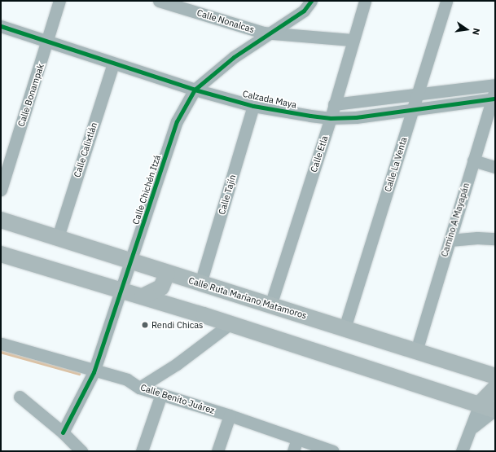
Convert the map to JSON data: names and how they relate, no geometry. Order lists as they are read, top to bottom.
{
  "streets": {
    "main road": ["Calle Ruta Mariano Matamoros"],
    "street": [
      "Calle Nonalcas",
      "Calle Bonampak",
      "Calzada Maya",
      "Calle Calixtlán",
      "Calle Etla",
      "Calle La Venta",
      "Calle Chichén Itzá",
      "Calle Tajín",
      "Camino A Mayapán",
      "Calle Benito Juárez"
    ]
  },
  "crossings": [
    ["Calle Nonalcas", "Calle Etla"],
    ["Calle Nonalcas", "Calle Chichén Itzá"],
    ["Calle Bonampak", "Calzada Maya"],
    ["Calzada Maya", "Calle Calixtlán"],
    ["Calzada Maya", "Calle Etla"],
    ["Calzada Maya", "Calle La Venta"],
    ["Calzada Maya", "Calle Chichén Itzá"],
    ["Calzada Maya", "Calle Tajín"],
    ["Calzada Maya", "Camino A Mayapán"],
    ["Calle Calixtlán", "Calle Ruta Mariano Matamoros"],
    ["Calle Etla", "Calle Ruta Mariano Matamoros"],
    ["Calle La Venta", "Calle Ruta Mariano Matamoros"],
    ["Calle Chichén Itzá", "Calle Ruta Mariano Matamoros"],
    ["Calle Chichén Itzá", "Calle Benito Juárez"],
    ["Calle Tajín", "Calle Ruta Mariano Matamoros"],
    ["Camino A Mayapán", "Calle Ruta Mariano Matamoros"]
  ],
  "places": ["Rendi Chicas"],
  "north": "right"
}
